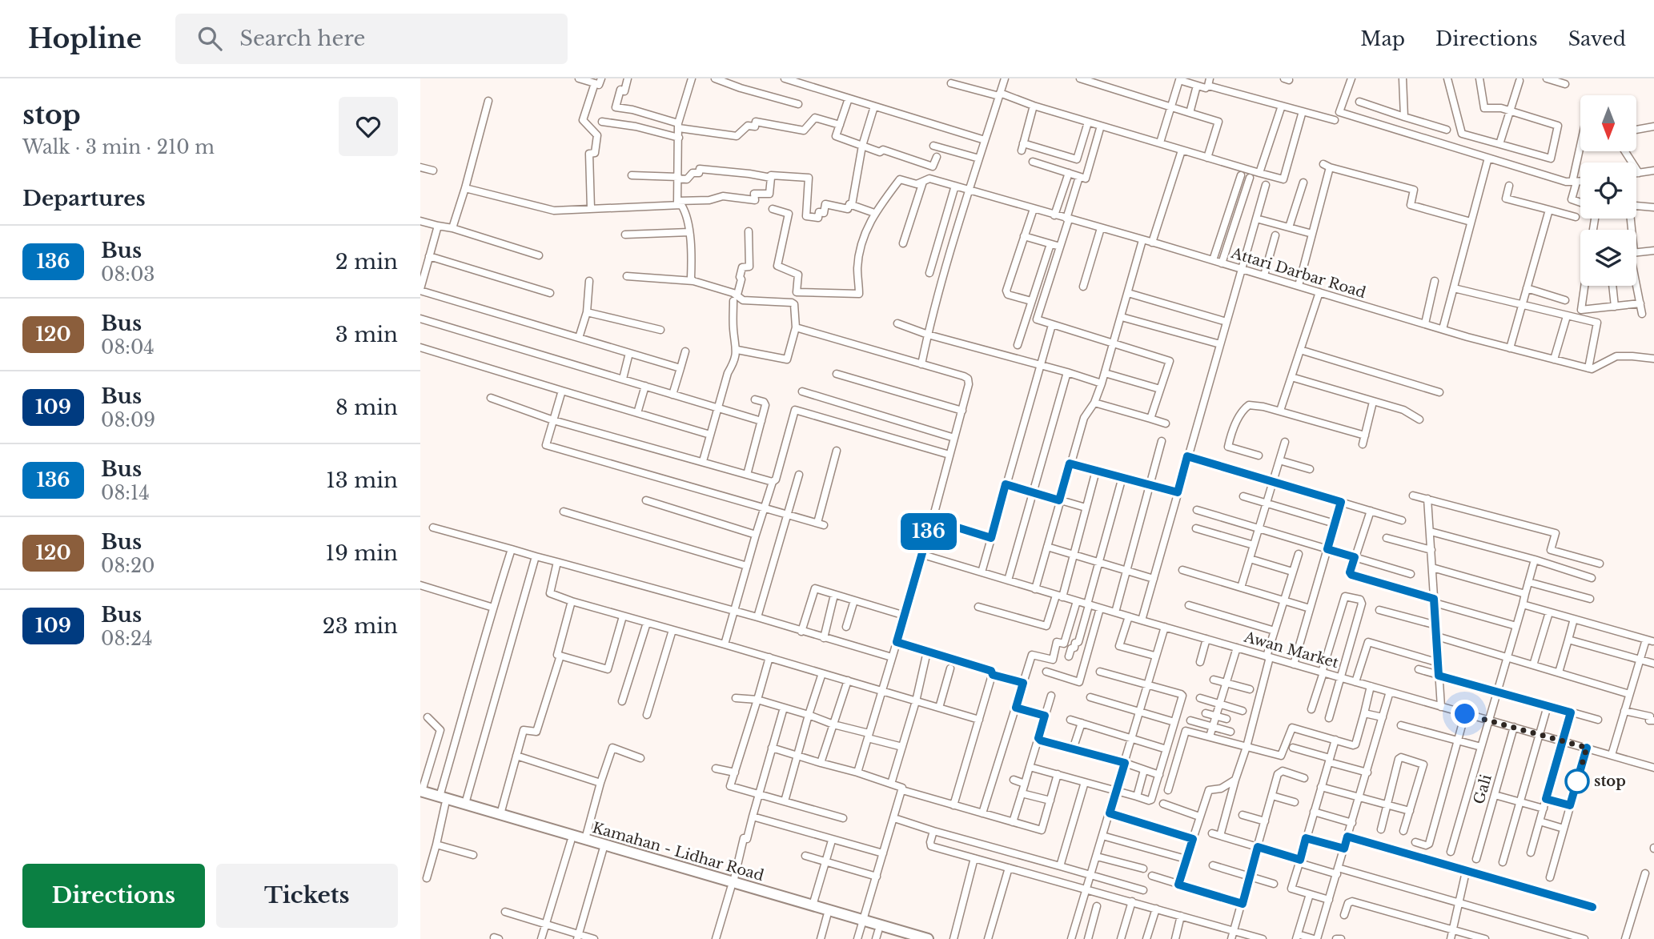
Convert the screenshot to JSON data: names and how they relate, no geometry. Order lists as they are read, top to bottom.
{
  "streets": {
    "main road": ["Kamahan - Lidhar Road"],
    "street": ["Attari Darbar Road", "Awan Market", "Gali"]
  },
  "crossings": [
    ["Awan Market", "Gali"]
  ],
  "places": ["stop"],
  "lines": ["bus line 136"],
  "north": "bottom",
  "page": {
    "header": "Hopline",
    "search": "Search here",
    "nav": ["Map", "Directions", "Saved"],
    "heading": [
      ["stop", "Walk · 3 min · 210 m"],
      "Departures"
    ],
    "on_map": "136",
    "list": [
      {
        "mark": "136",
        "name": "Bus",
        "note": "08:03",
        "value": "2 min"
      },
      {
        "mark": "120",
        "name": "Bus",
        "note": "08:04",
        "value": "3 min"
      },
      {
        "mark": "109",
        "name": "Bus",
        "note": "08:09",
        "value": "8 min"
      },
      {
        "mark": "136",
        "name": "Bus",
        "note": "08:14",
        "value": "13 min"
      },
      {
        "mark": "120",
        "name": "Bus",
        "note": "08:20",
        "value": "19 min"
      },
      {
        "mark": "109",
        "name": "Bus",
        "note": "08:24",
        "value": "23 min"
      }
    ],
    "buttons": ["Directions", "Tickets"]
  }
}
